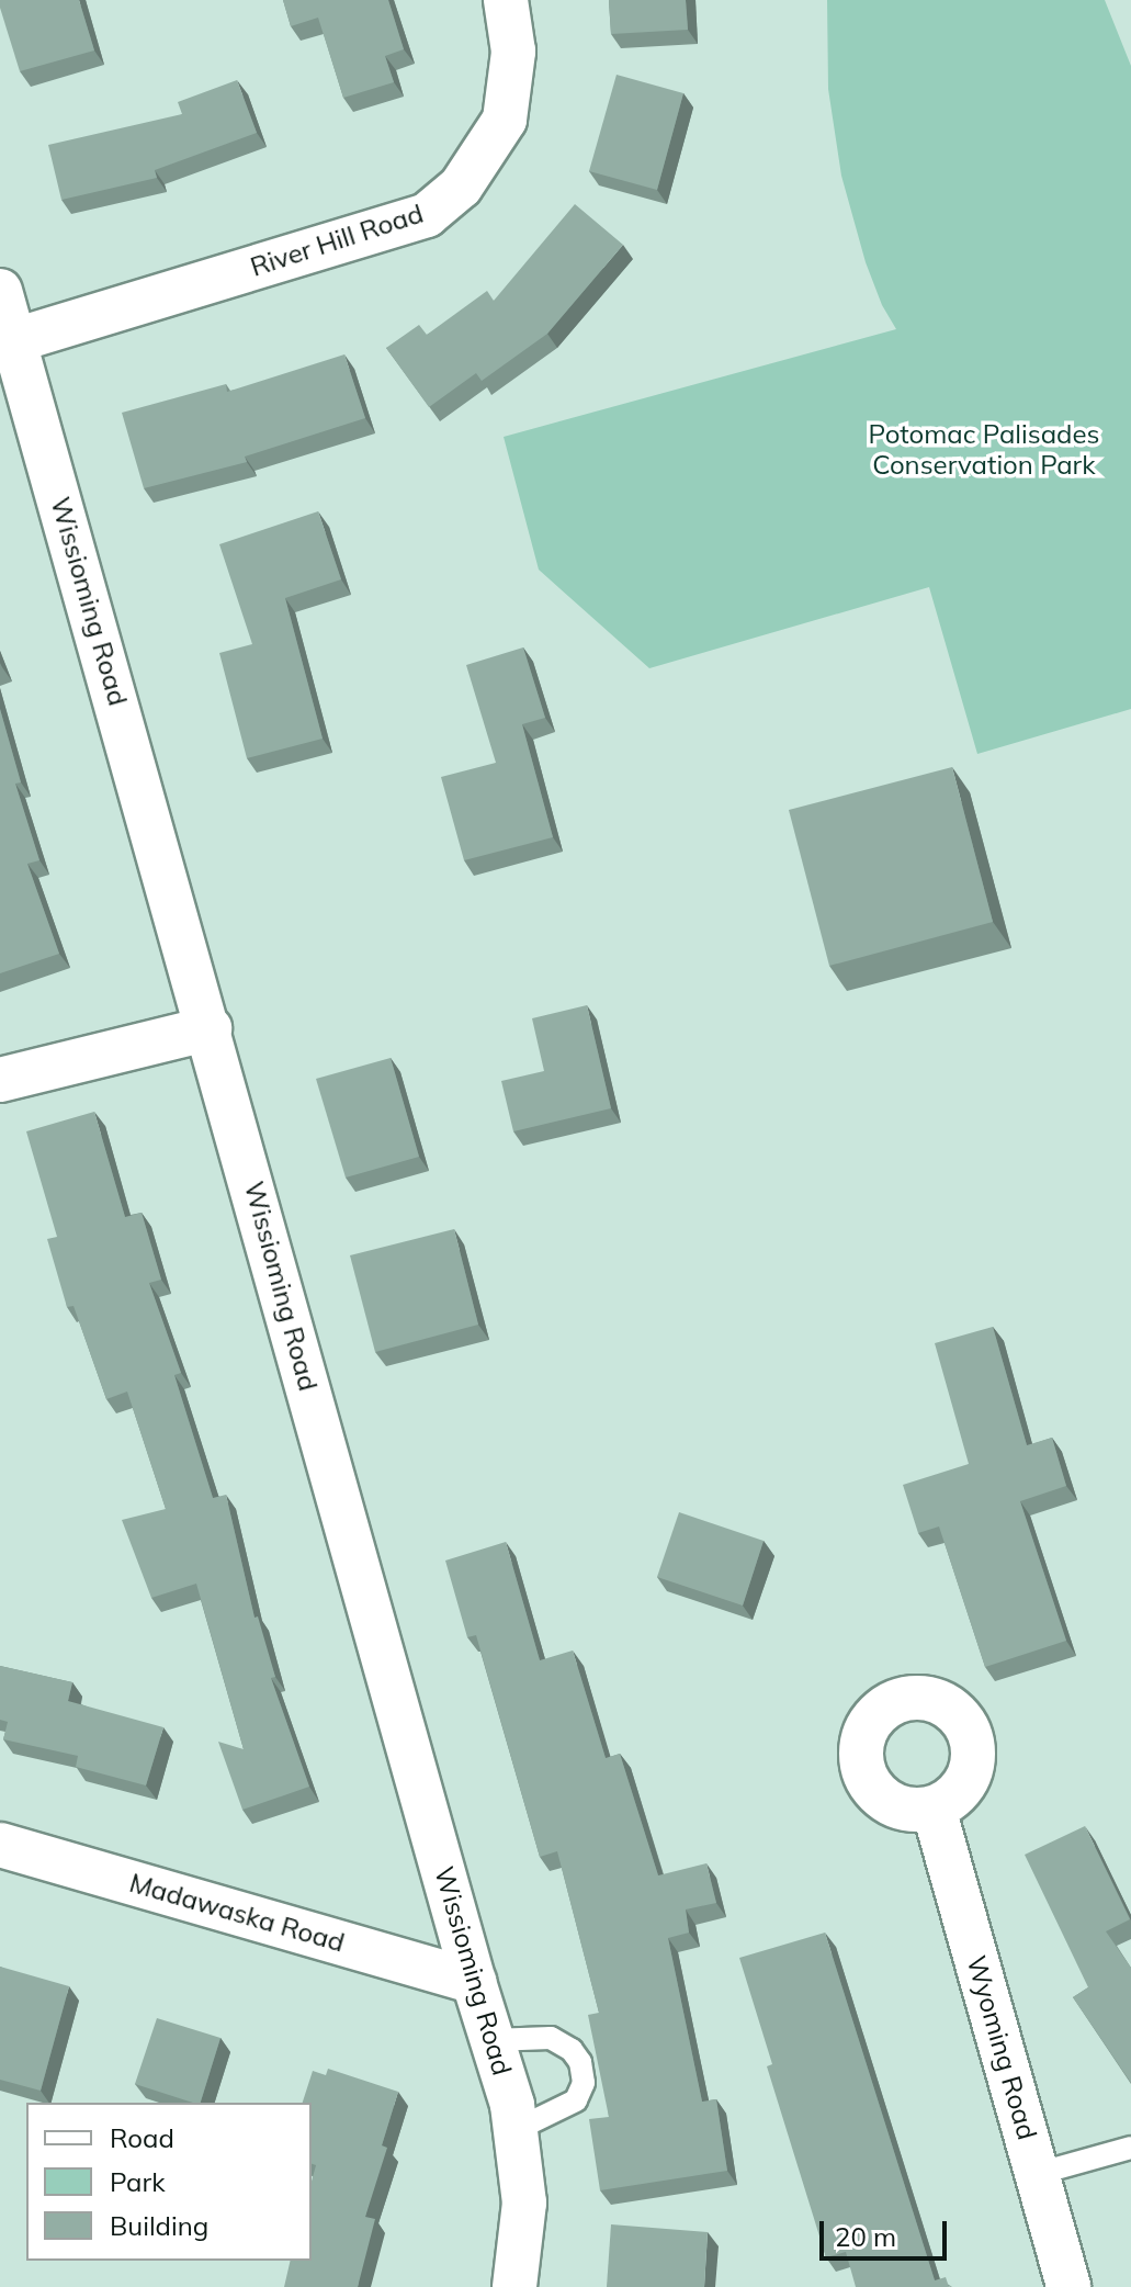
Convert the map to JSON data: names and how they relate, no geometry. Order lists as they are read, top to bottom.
{
  "streets": {
    "street": [
      "River Hill Road",
      "Wissioming Road",
      "Madawaska Road",
      "Wyoming Road"
    ]
  },
  "crossings": [
    ["River Hill Road", "Wissioming Road"],
    ["Wissioming Road", "Madawaska Road"]
  ],
  "parks": ["Potomac Palisades Conservation Park"],
  "legend": ["Road", "Park", "Building"],
  "scale_bar": "20 m"
}
